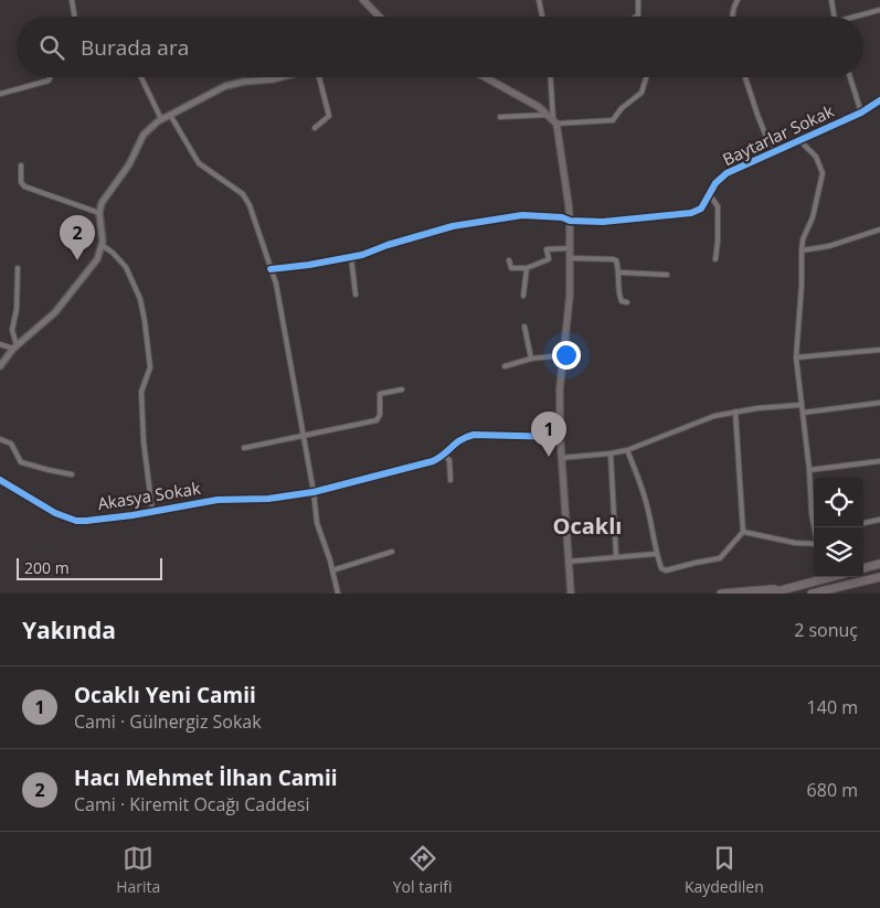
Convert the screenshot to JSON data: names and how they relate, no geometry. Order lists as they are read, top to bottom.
{
  "streets": {
    "street": ["Baytarlar Sokak", "Akasya Sokak"]
  },
  "districts": ["Ocaklı"],
  "scale_bar": "200 m",
  "page": {
    "search": "Burada ara",
    "pins": ["2", "1"],
    "scale": "200 m",
    "heading": ["Yakında", "2 sonuç"],
    "list": [
      {
        "mark": "1",
        "name": "Ocaklı Yeni Camii",
        "note": "Cami · Gülnergiz Sokak",
        "value": "140 m"
      },
      {
        "mark": "2",
        "name": "Hacı Mehmet İlhan Camii",
        "note": "Cami · Kiremit Ocağı Caddesi",
        "value": "680 m"
      }
    ],
    "nav": ["Harita", "Yol tarifi", "Kaydedilen"]
  }
}
